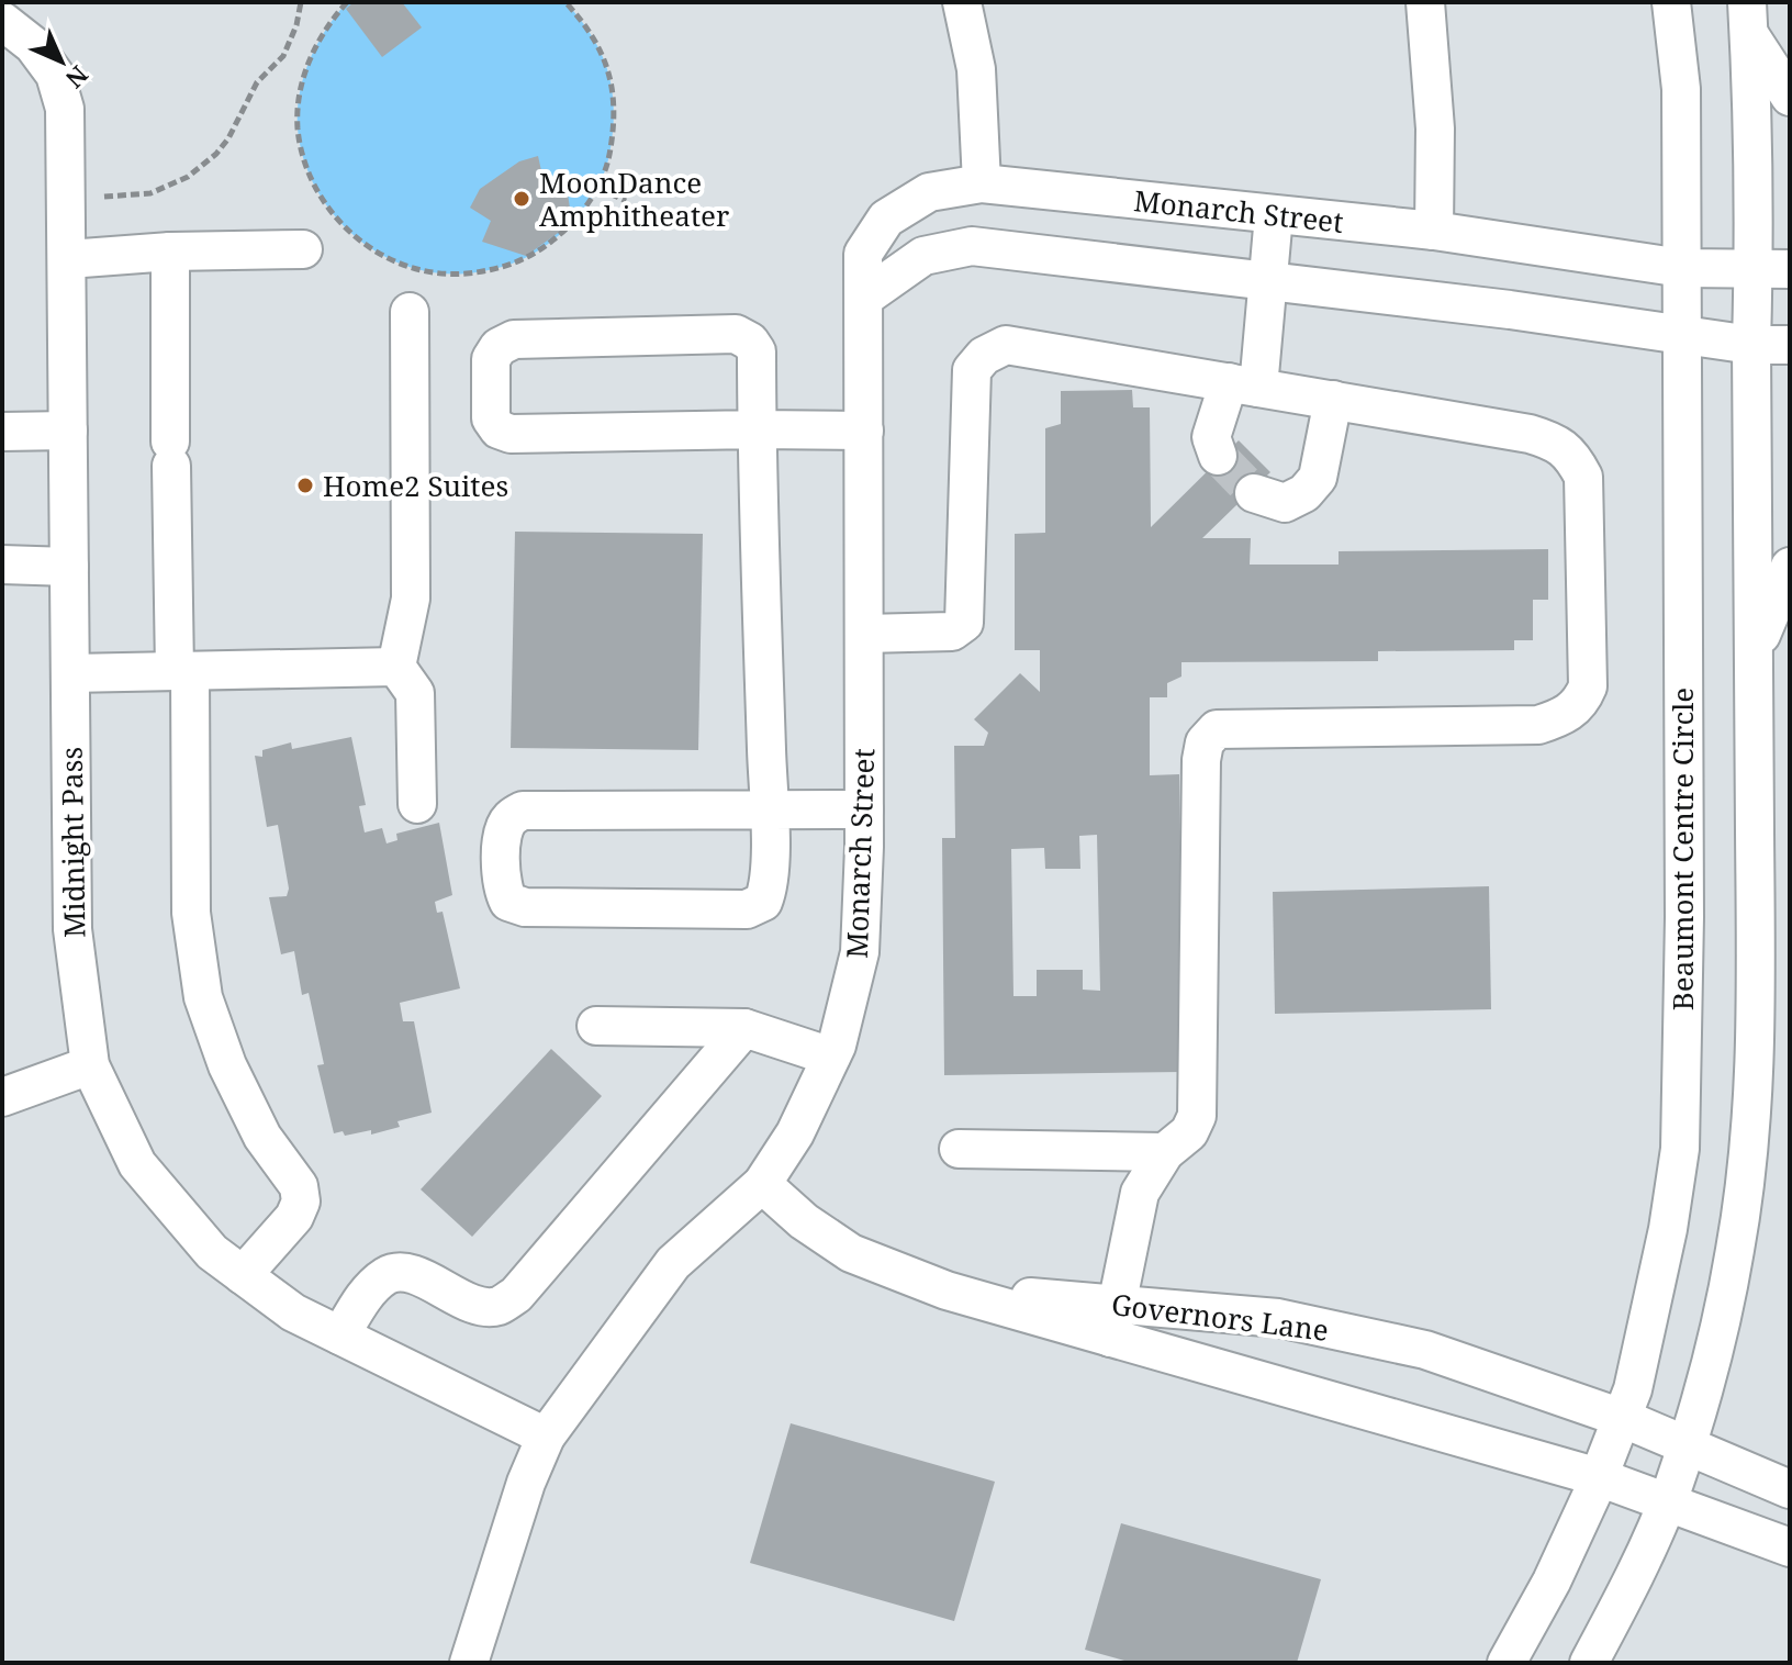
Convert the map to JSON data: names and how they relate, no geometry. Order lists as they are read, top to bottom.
{
  "streets": {
    "street": [
      "Monarch Street",
      "Midnight Pass",
      "Beaumont Centre Circle",
      "Governors Lane"
    ]
  },
  "crossings": [
    ["Monarch Street", "Midnight Pass"],
    ["Monarch Street", "Beaumont Centre Circle"],
    ["Monarch Street", "Governors Lane"],
    ["Beaumont Centre Circle", "Governors Lane"]
  ],
  "places": ["MoonDance Amphitheater", "Home2 Suites"],
  "north": "bottom right"
}
